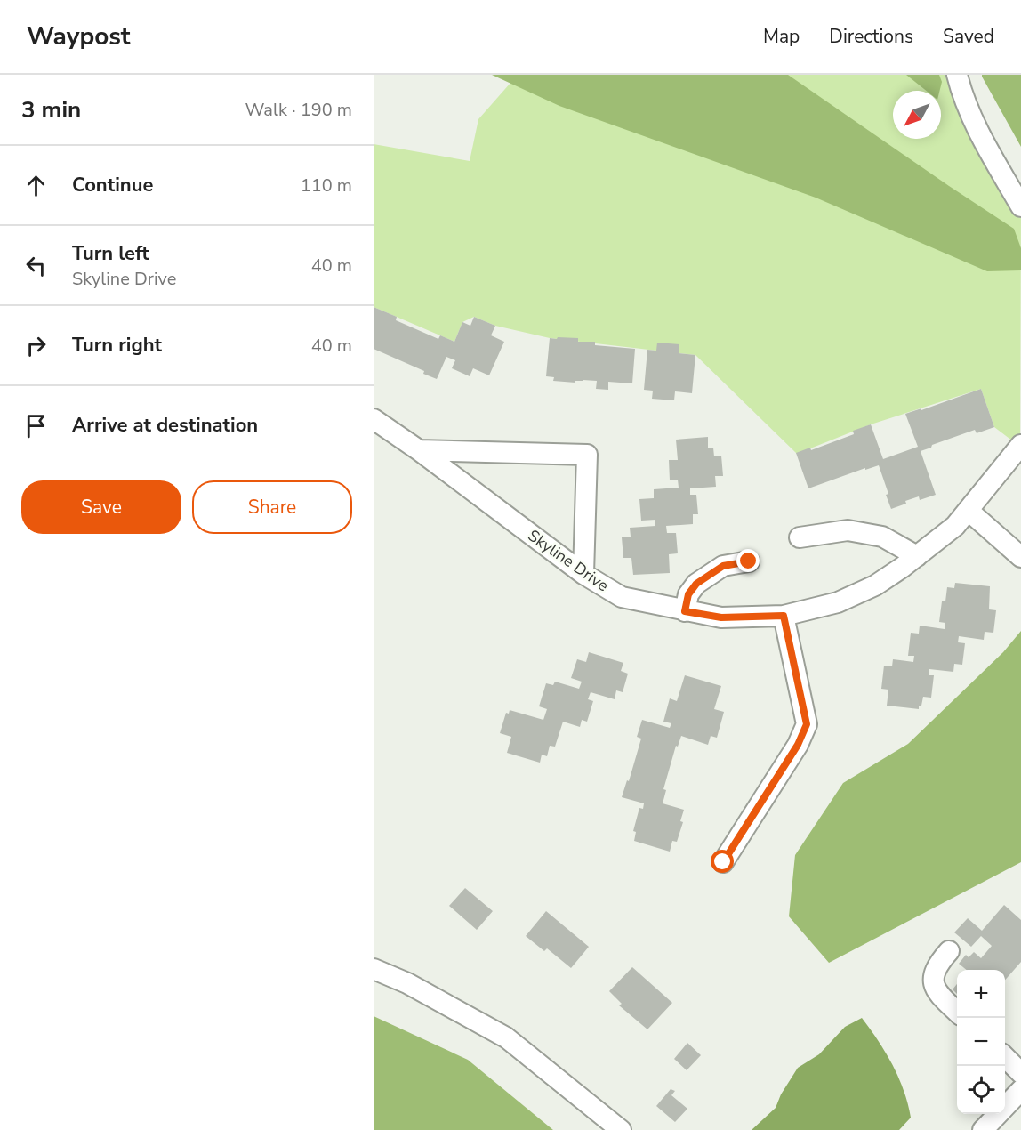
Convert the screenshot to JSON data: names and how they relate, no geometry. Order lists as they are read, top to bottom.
{
  "streets": {
    "street": ["Skyline Drive"]
  },
  "north": "bottom left",
  "page": {
    "header": "Waypost",
    "nav": ["Map", "Directions", "Saved"],
    "heading": ["3 min", "Walk · 190 m"],
    "list": [
      ["Continue", "110 m"],
      ["Turn left", "Skyline Drive", "40 m"],
      ["Turn right", "40 m"],
      "Arrive at destination"
    ],
    "buttons": ["Save", "Share"],
    "map_buttons": ["+", "−"]
  }
}
